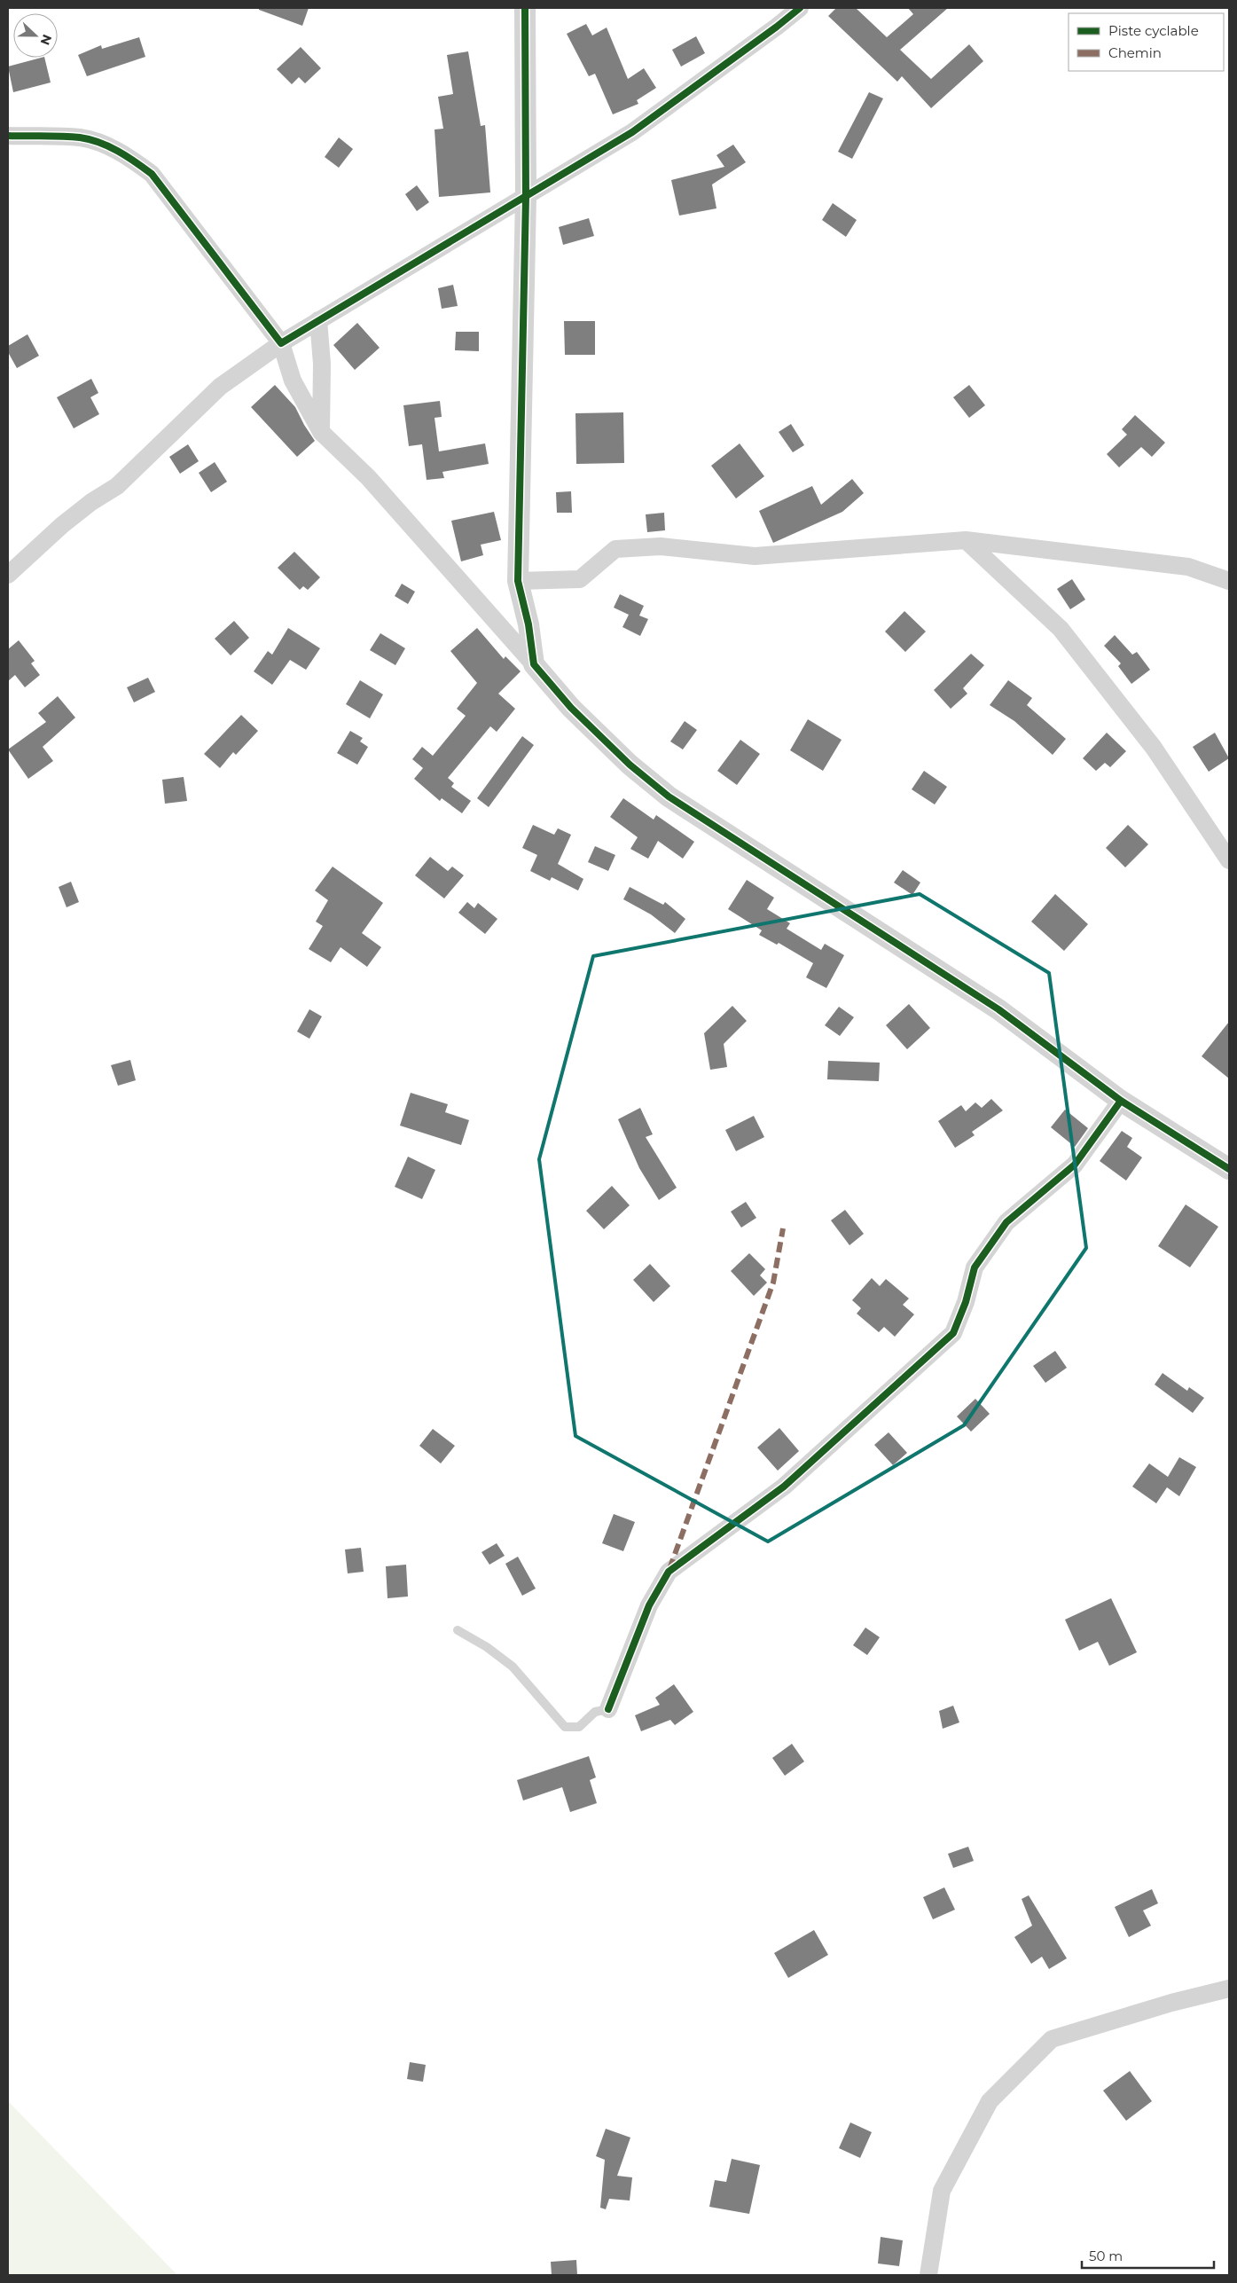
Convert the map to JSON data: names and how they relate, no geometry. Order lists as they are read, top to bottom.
{
  "legend": ["Piste cyclable", "Chemin"],
  "scale_bar": "50 m",
  "north": "right"
}
